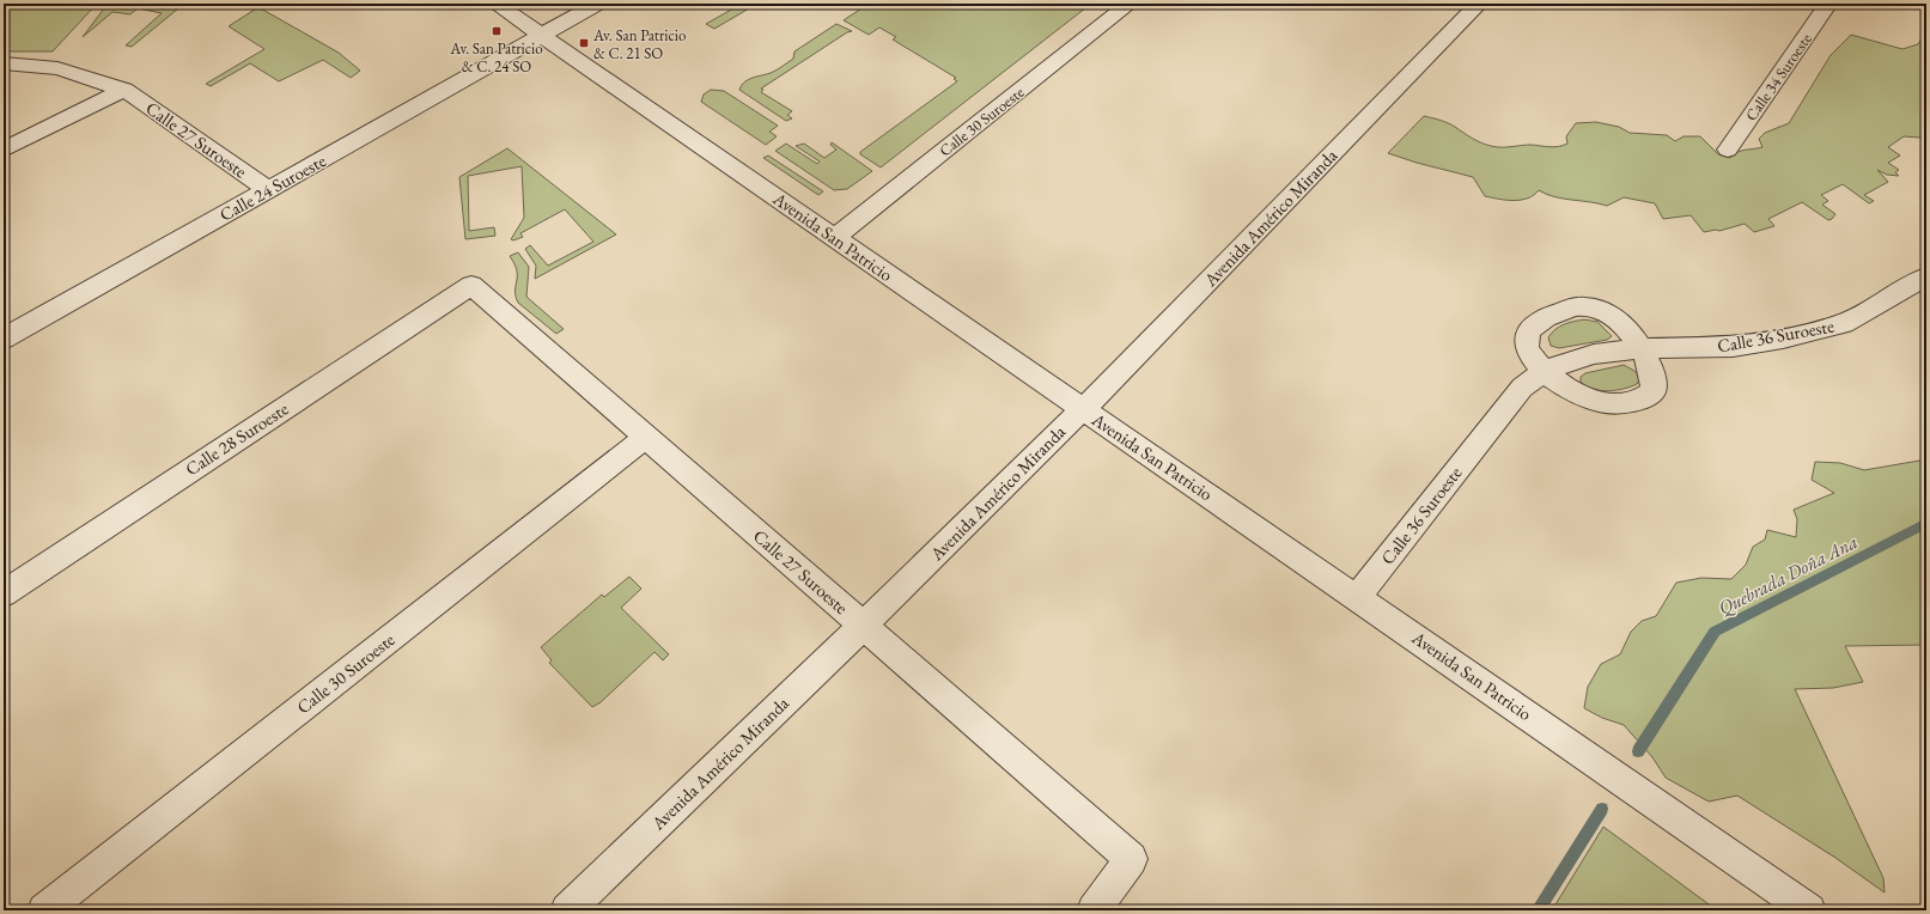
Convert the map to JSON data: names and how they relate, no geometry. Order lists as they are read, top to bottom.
{
  "streets": {
    "street": [
      "Calle 34 Suroeste",
      "Calle 30 Suroeste",
      "Calle 27 Suroeste",
      "Calle 24 Suroeste",
      "Avenida Américo Miranda",
      "Avenida San Patricio",
      "Calle 36 Suroeste",
      "Calle 28 Suroeste"
    ]
  },
  "crossings": [
    ["Calle 30 Suroeste", "Calle 27 Suroeste"],
    ["Calle 30 Suroeste", "Avenida San Patricio"],
    ["Calle 27 Suroeste", "Calle 24 Suroeste"],
    ["Calle 27 Suroeste", "Avenida Américo Miranda"],
    ["Calle 27 Suroeste", "Calle 28 Suroeste"],
    ["Calle 24 Suroeste", "Avenida San Patricio"],
    ["Avenida Américo Miranda", "Avenida San Patricio"],
    ["Avenida San Patricio", "Calle 36 Suroeste"]
  ],
  "water": ["Quebrada Doña Ana"],
  "places": {
    "transit": ["Av. San Patricio & C. 24 SO", "Av. San Patricio & C. 21 SO"]
  }
}
